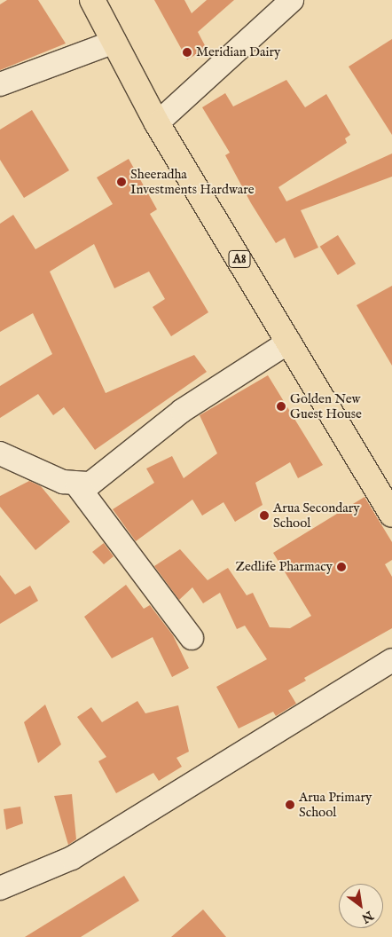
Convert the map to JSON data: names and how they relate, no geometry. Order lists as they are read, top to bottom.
{
  "streets": {
    "main road": ["A8"]
  },
  "places": [
    "Meridian Dairy",
    "Sheeradha Investments Hardware",
    "Golden New Guest House",
    "Arua Secondary School",
    "Zedlife Pharmacy",
    "Arua Primary School"
  ],
  "north": "bottom right"
}
